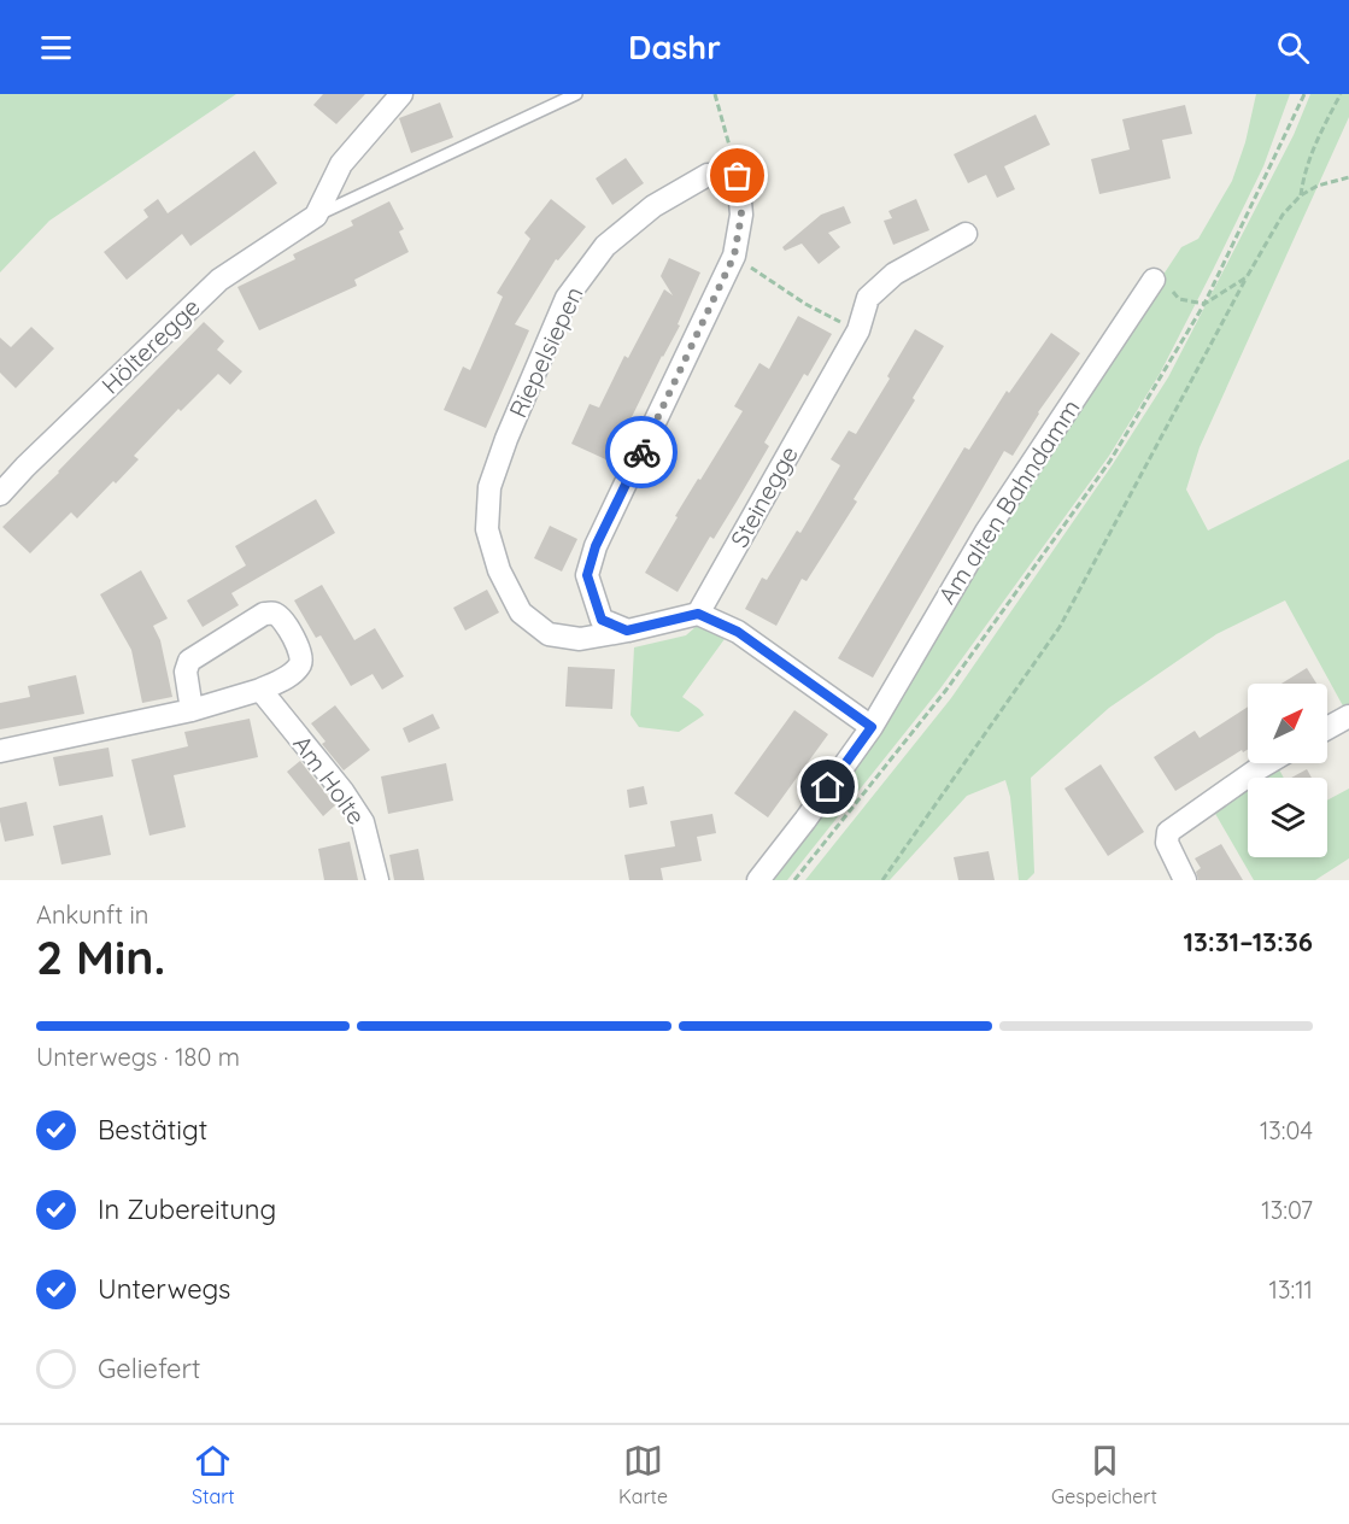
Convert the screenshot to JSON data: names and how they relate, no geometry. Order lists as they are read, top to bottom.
{
  "streets": {
    "street": [
      "Hölteregge",
      "Riepelsiepen",
      "Steinegge",
      "Am alten Bahndamm",
      "Am Holte"
    ]
  },
  "crossings": [
    ["Riepelsiepen", "Steinegge"]
  ],
  "north": "top right",
  "page": {
    "header": "Dashr",
    "heading": ["2 Min.", "Ankunft in", "13:31–13:36"],
    "bar": "Unterwegs · 180 m",
    "list": [
      ["Bestätigt", "13:04"],
      ["In Zubereitung", "13:07"],
      ["Unterwegs", "13:11"],
      "Geliefert"
    ],
    "tabs": ["Start", "Karte", "Gespeichert"]
  }
}
